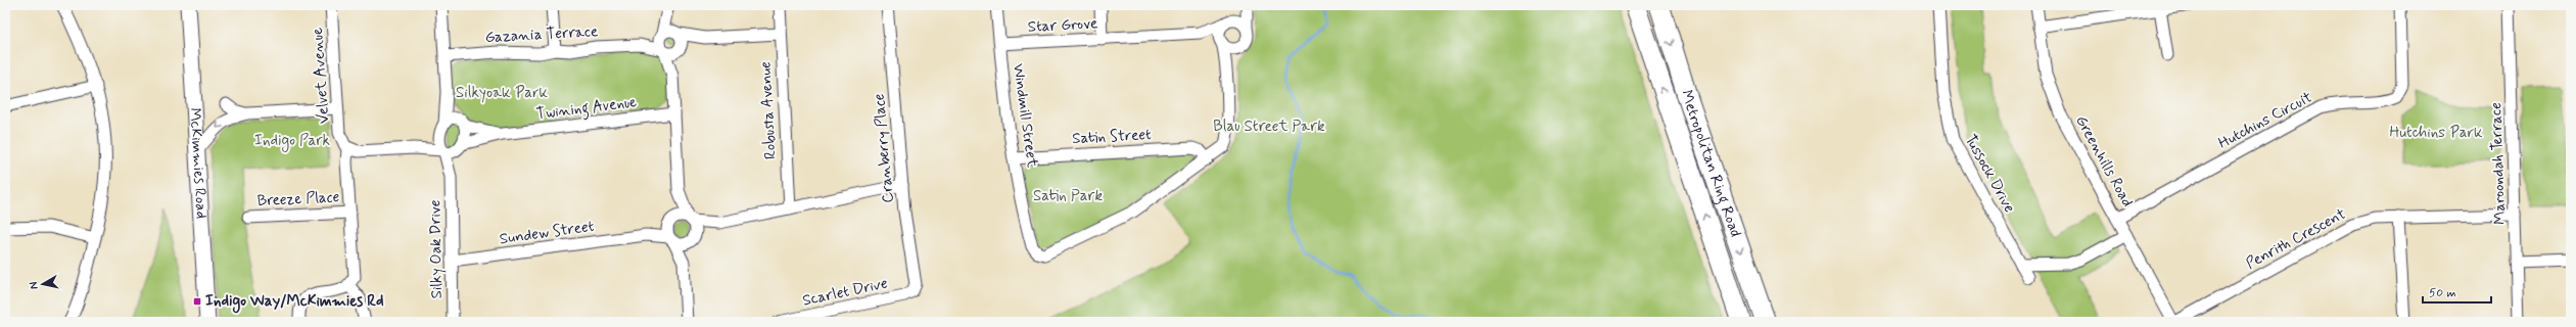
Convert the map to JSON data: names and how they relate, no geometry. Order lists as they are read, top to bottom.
{
  "streets": {
    "highway": ["Metropolitan Ring Road"],
    "main road": ["McKimmies Road"],
    "street": [
      "Star Grove",
      "Gazania Terrace",
      "Velvet Avenue",
      "Twining Avenue",
      "Robusta Avenue",
      "Windmill Street",
      "Hutchins Circuit",
      "Satin Street",
      "Cranberry Place",
      "Greenhills Road",
      "Maroondah Terrace",
      "Tussock Drive",
      "Breeze Place",
      "Sundew Street",
      "Penrith Crescent",
      "Silky Oak Drive",
      "Scarlet Drive"
    ]
  },
  "crossings": [
    ["Star Grove", "Windmill Street"],
    ["Twining Avenue", "Silky Oak Drive"],
    ["Windmill Street", "Satin Street"],
    ["Hutchins Circuit", "Greenhills Road"],
    ["Cranberry Place", "Scarlet Drive"],
    ["Greenhills Road", "Penrith Crescent"],
    ["Maroondah Terrace", "Penrith Crescent"],
    ["Sundew Street", "Silky Oak Drive"]
  ],
  "parks": [
    "Silkyoak Park",
    "Blau Street Park",
    "Hutchins Park",
    "Indigo Park",
    "Satin Park"
  ],
  "places": {
    "transit": ["Indigo Way/McKimmies Rd"]
  },
  "scale_bar": "50 m",
  "north": "left"
}
